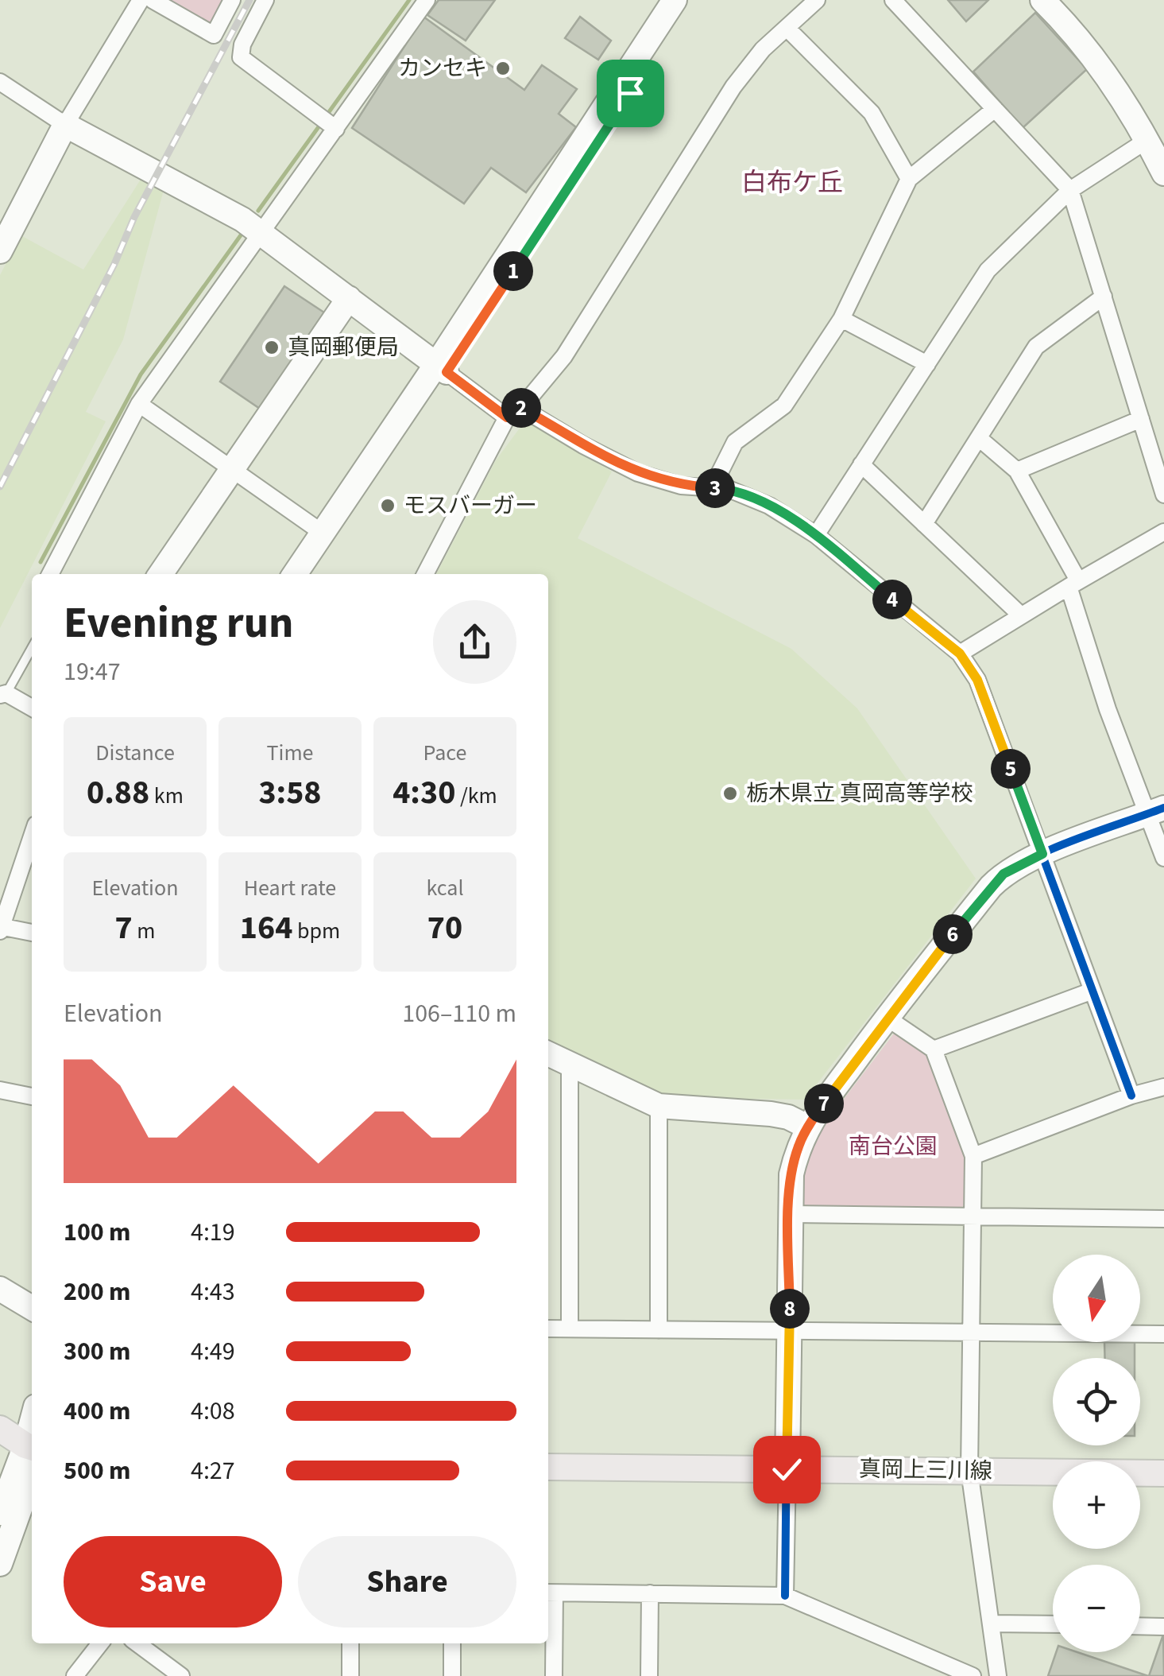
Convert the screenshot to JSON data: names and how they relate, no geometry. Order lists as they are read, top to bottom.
{
  "streets": {
    "main road": ["真岡上三川線"]
  },
  "districts": ["白布ケ丘"],
  "parks": ["南台公園"],
  "places": [
    "カンセキ",
    "真岡郵便局",
    "モスバーガー",
    "栃木県立 真岡高等学校"
  ],
  "north": "bottom",
  "page": {
    "pins": [
      "1",
      "2",
      "3",
      "4",
      "5",
      "6",
      "7",
      "8"
    ],
    "heading": ["Evening run", "19:47"],
    "stats": [
      ["Distance", "0.88 km"],
      ["Time", "3:58"],
      ["Pace", "4:30 /km"],
      ["Elevation", "7 m"],
      ["Heart rate", "164 bpm"],
      ["kcal", "70"]
    ],
    "chart": ["Elevation", "106–110 m"],
    "list": [
      {
        "name": "100 m",
        "note": "4:19"
      },
      {
        "name": "200 m",
        "note": "4:43"
      },
      {
        "name": "300 m",
        "note": "4:49"
      },
      {
        "name": "400 m",
        "note": "4:08"
      },
      {
        "name": "500 m",
        "note": "4:27"
      }
    ],
    "map_buttons": ["+", "−"],
    "buttons": ["Save", "Share"]
  }
}
